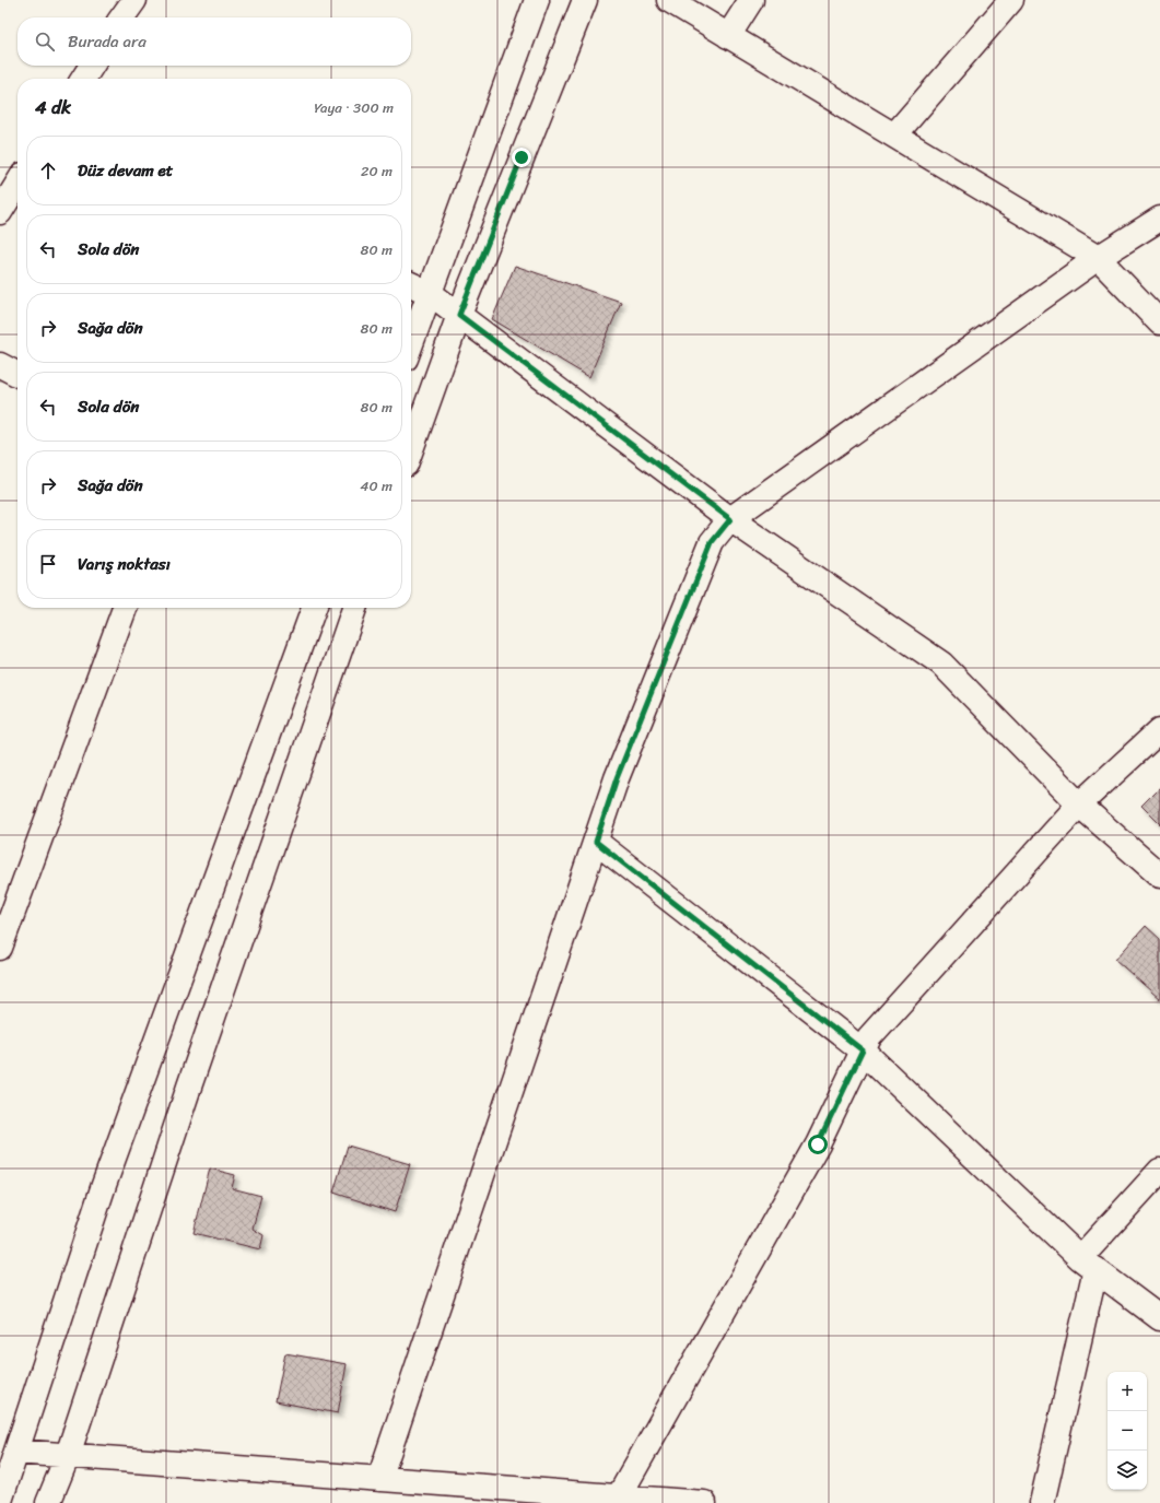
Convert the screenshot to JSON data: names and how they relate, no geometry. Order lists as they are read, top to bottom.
{
  "page": {
    "search": "Burada ara",
    "heading": ["4 dk", "Yaya · 300 m"],
    "list": [
      ["Düz devam et", "20 m"],
      ["Sola dön", "80 m"],
      ["Sağa dön", "80 m"],
      ["Sola dön", "80 m"],
      ["Sağa dön", "40 m"],
      "Varış noktası"
    ],
    "map_buttons": ["+", "−"]
  }
}
